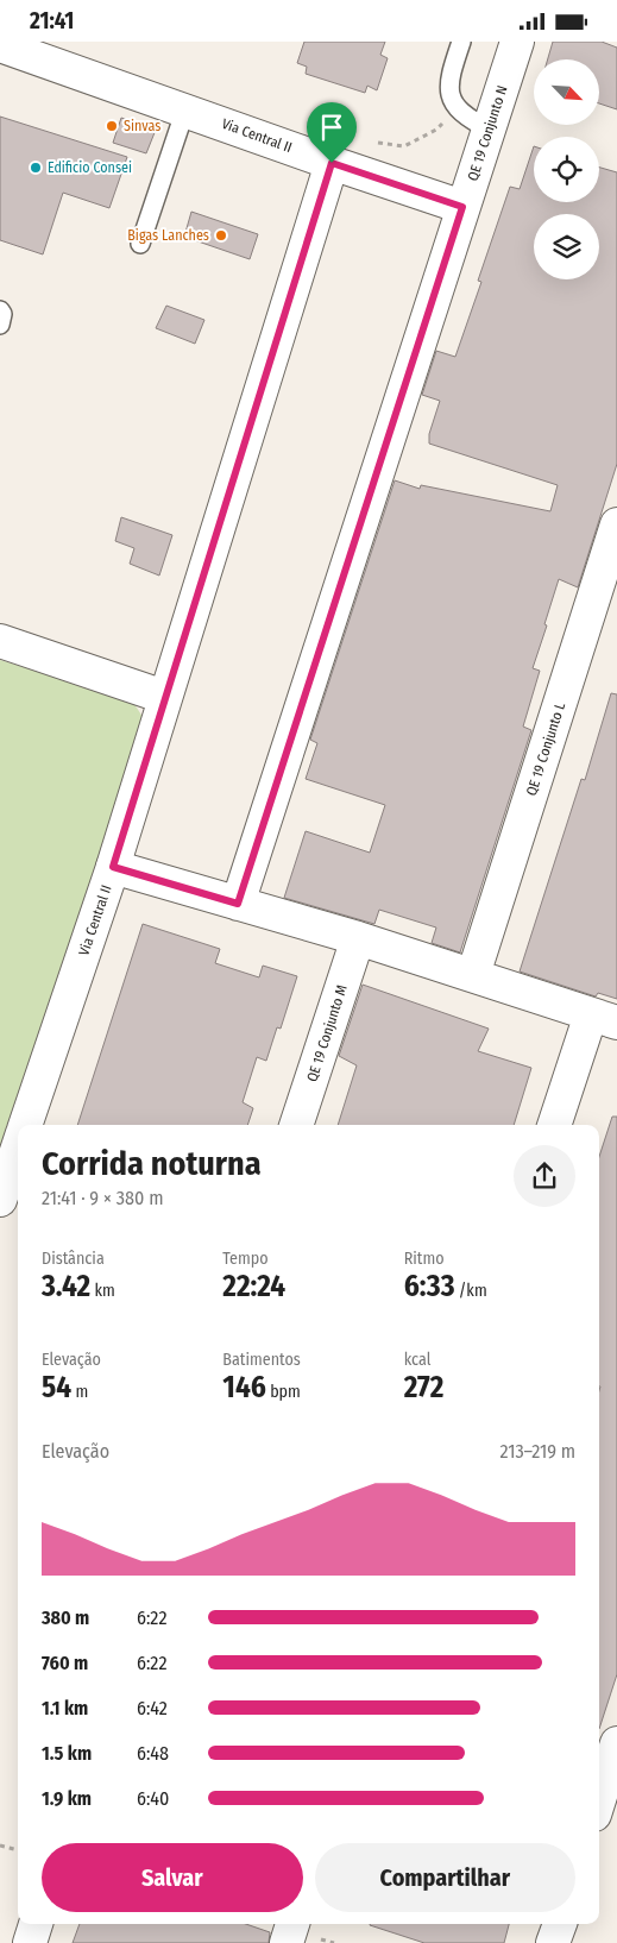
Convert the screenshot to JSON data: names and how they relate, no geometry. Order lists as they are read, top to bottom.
{
  "streets": {
    "street": [
      "QE 19 Conjunto N",
      "Via Central II",
      "QE 19 Conjunto L",
      "QE 19 Conjunto M"
    ]
  },
  "places": ["Sinvas", "Edificio Consei", "Bigas Lanches"],
  "north": "bottom right",
  "page": {
    "status": "21:41",
    "heading": ["Corrida noturna", "21:41 · 9 × 380 m"],
    "stats": [
      ["Distância", "3.42 km"],
      ["Tempo", "22:24"],
      ["Ritmo", "6:33 /km"],
      ["Elevação", "54 m"],
      ["Batimentos", "146 bpm"],
      ["kcal", "272"]
    ],
    "chart": ["Elevação", "213–219 m"],
    "list": [
      {
        "name": "380 m",
        "note": "6:22"
      },
      {
        "name": "760 m",
        "note": "6:22"
      },
      {
        "name": "1.1 km",
        "note": "6:42"
      },
      {
        "name": "1.5 km",
        "note": "6:48"
      },
      {
        "name": "1.9 km",
        "note": "6:40"
      }
    ],
    "buttons": ["Salvar", "Compartilhar"]
  }
}
